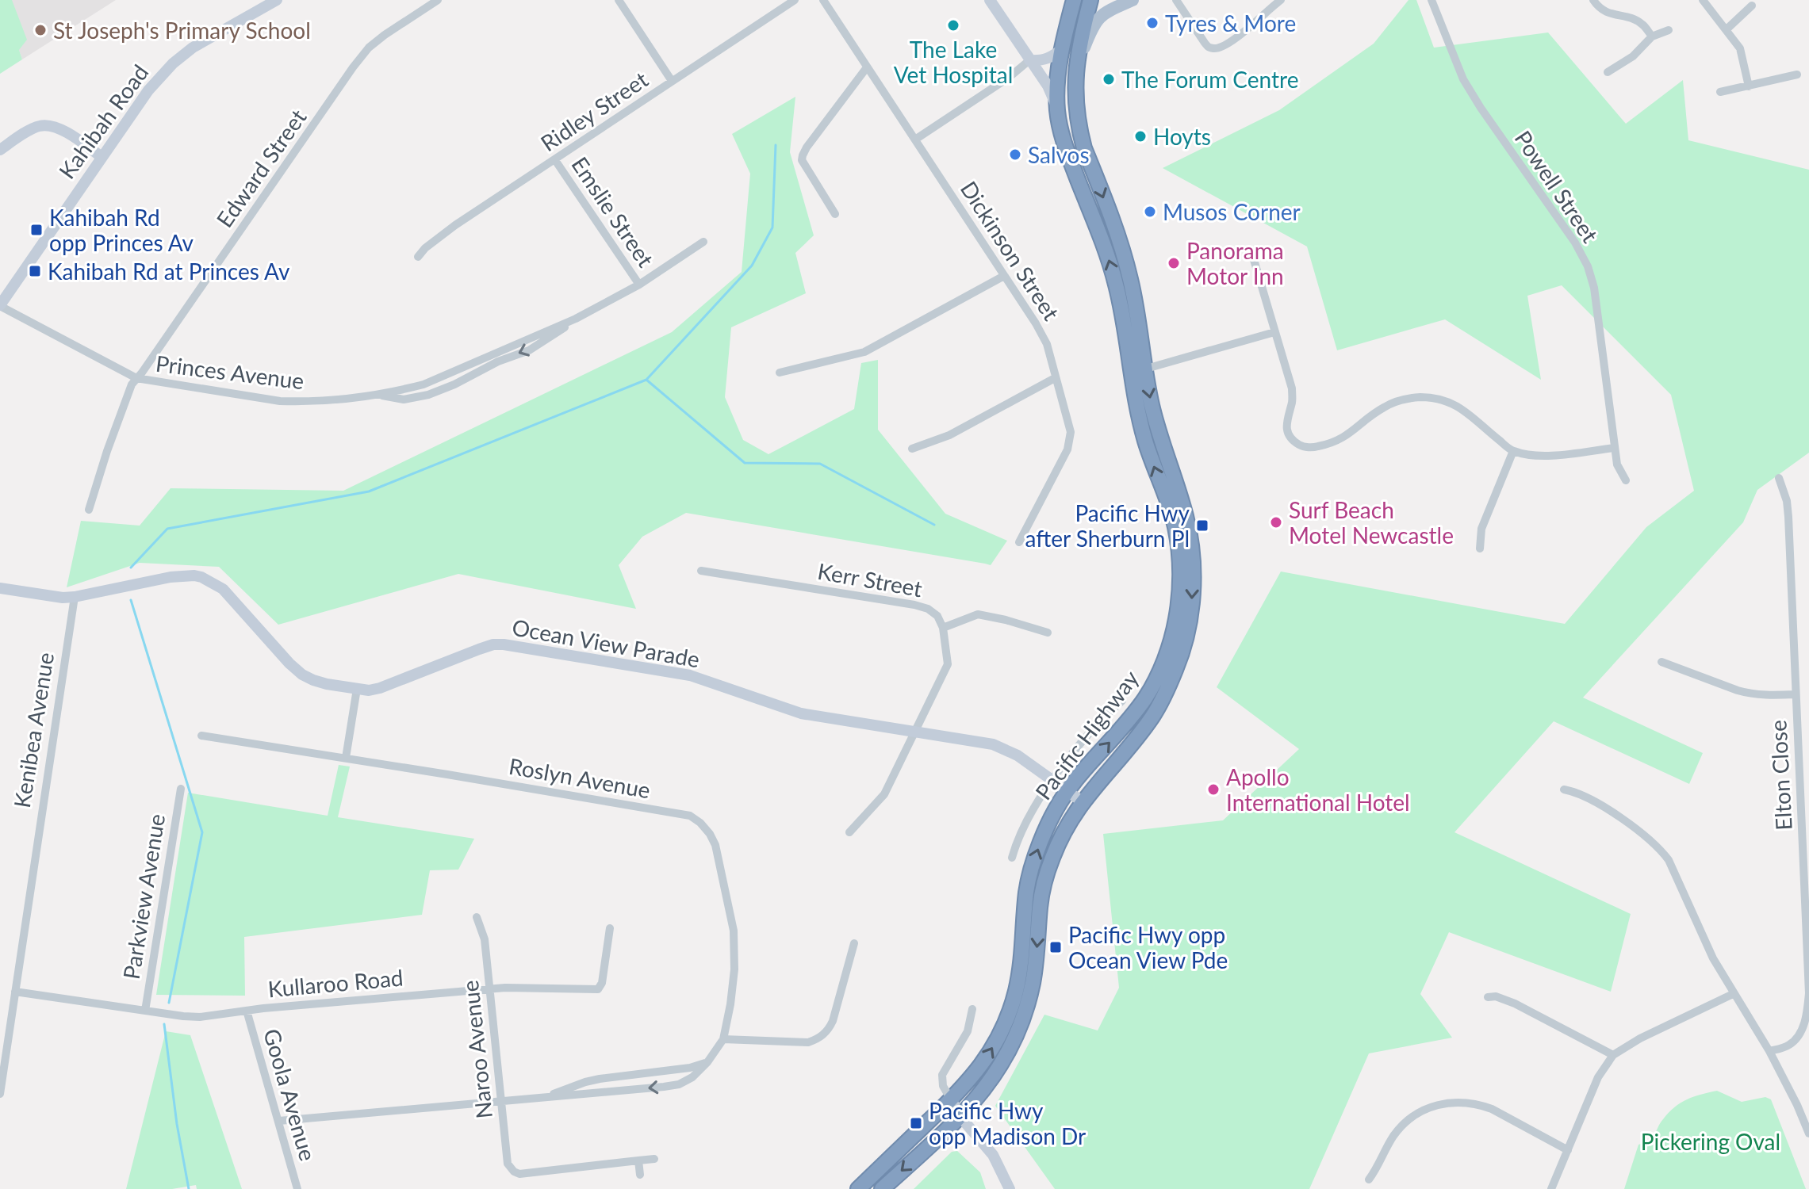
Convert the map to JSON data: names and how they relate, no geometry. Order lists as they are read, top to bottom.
{
  "streets": {
    "highway": ["Pacific Highway"],
    "street": [
      "Ridley Street",
      "Kahibah Road",
      "Edward Street",
      "Powell Street",
      "Emslie Street",
      "Dickinson Street",
      "Princes Avenue",
      "Kerr Street",
      "Ocean View Parade",
      "Kenibea Avenue",
      "Elton Close",
      "Roslyn Avenue",
      "Parkview Avenue",
      "Kullaroo Road",
      "Naroo Avenue",
      "Goola Avenue"
    ]
  },
  "crossings": [
    ["Ridley Street", "Emslie Street"],
    ["Kahibah Road", "Princes Avenue"],
    ["Edward Street", "Princes Avenue"],
    ["Emslie Street", "Princes Avenue"],
    ["Ocean View Parade", "Kenibea Avenue"],
    ["Ocean View Parade", "Pacific Highway"],
    ["Kenibea Avenue", "Kullaroo Road"],
    ["Roslyn Avenue", "Naroo Avenue"],
    ["Roslyn Avenue", "Goola Avenue"],
    ["Parkview Avenue", "Kullaroo Road"],
    ["Kullaroo Road", "Naroo Avenue"],
    ["Kullaroo Road", "Goola Avenue"]
  ],
  "parks": ["Pickering Oval"],
  "places": {
    "other": [
      "Tyres & More",
      "The Lake Vet Hospital",
      "St Joseph's Primary School",
      "The Forum Centre",
      "Hoyts",
      "Salvos",
      "Musos Corner",
      "Panorama Motor Inn",
      "Surf Beach Motel Newcastle",
      "Apollo International Hotel"
    ],
    "transit": [
      "Kahibah Rd opp Princes Av",
      "Kahibah Rd at Princes Av",
      "Pacific Hwy after Sherburn Pl",
      "Pacific Hwy opp Ocean View Pde",
      "Pacific Hwy opp Madison Dr"
    ]
  }
}
